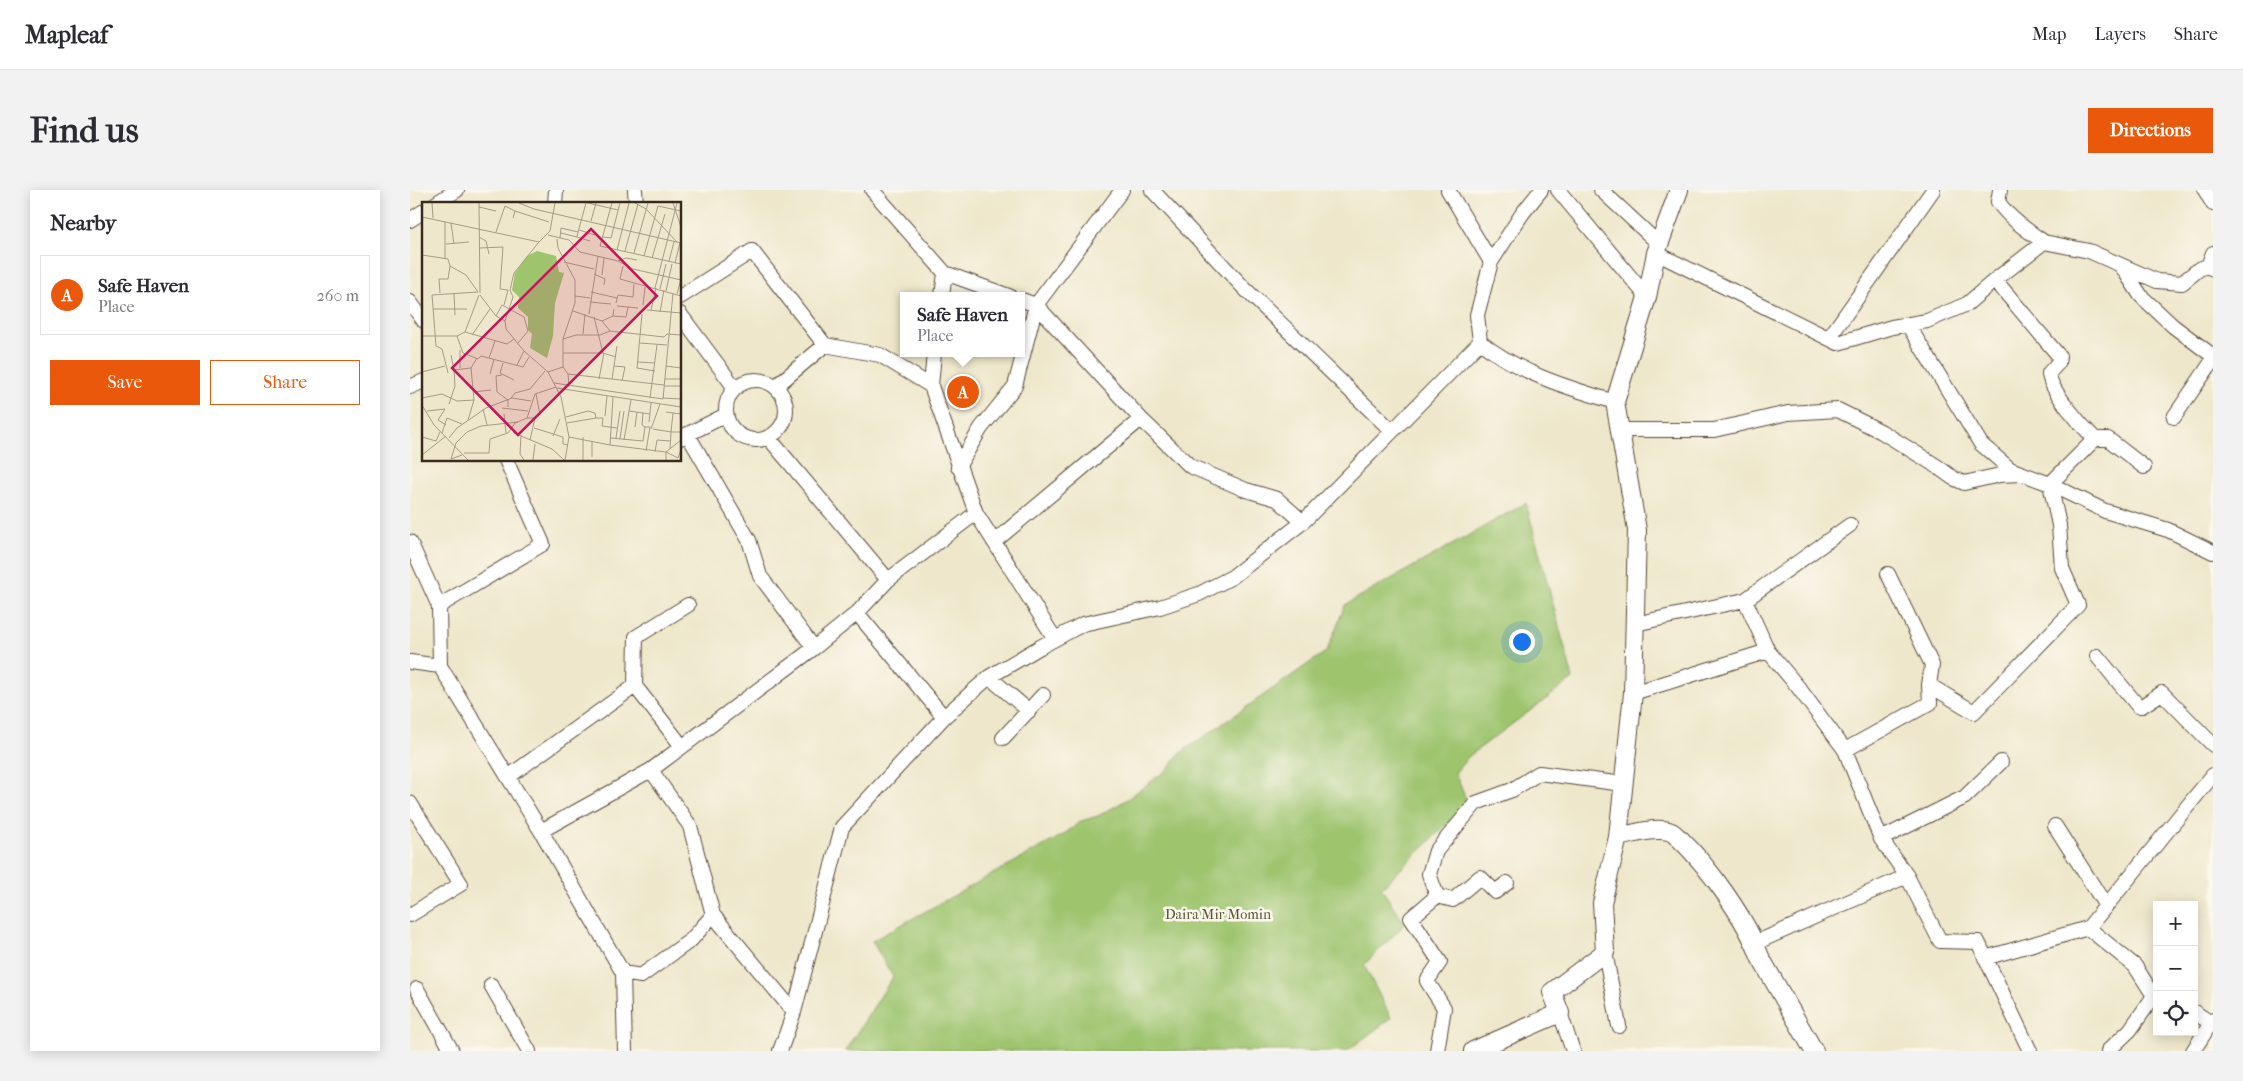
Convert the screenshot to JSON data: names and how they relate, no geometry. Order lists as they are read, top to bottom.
{
  "parks": ["Daira Mir Momin"],
  "page": {
    "header": "Mapleaf",
    "nav": ["Map", "Layers", "Share"],
    "buttons": [
      "Directions",
      ["Save", "Share"]
    ],
    "title": "Find us",
    "heading": "Nearby",
    "list": [
      {
        "mark": "A",
        "name": "Safe Haven",
        "note": "Place",
        "value": "260 m"
      }
    ],
    "popup": ["Safe Haven", "Place"],
    "pins": "A",
    "map_buttons": ["+", "−"]
  }
}
